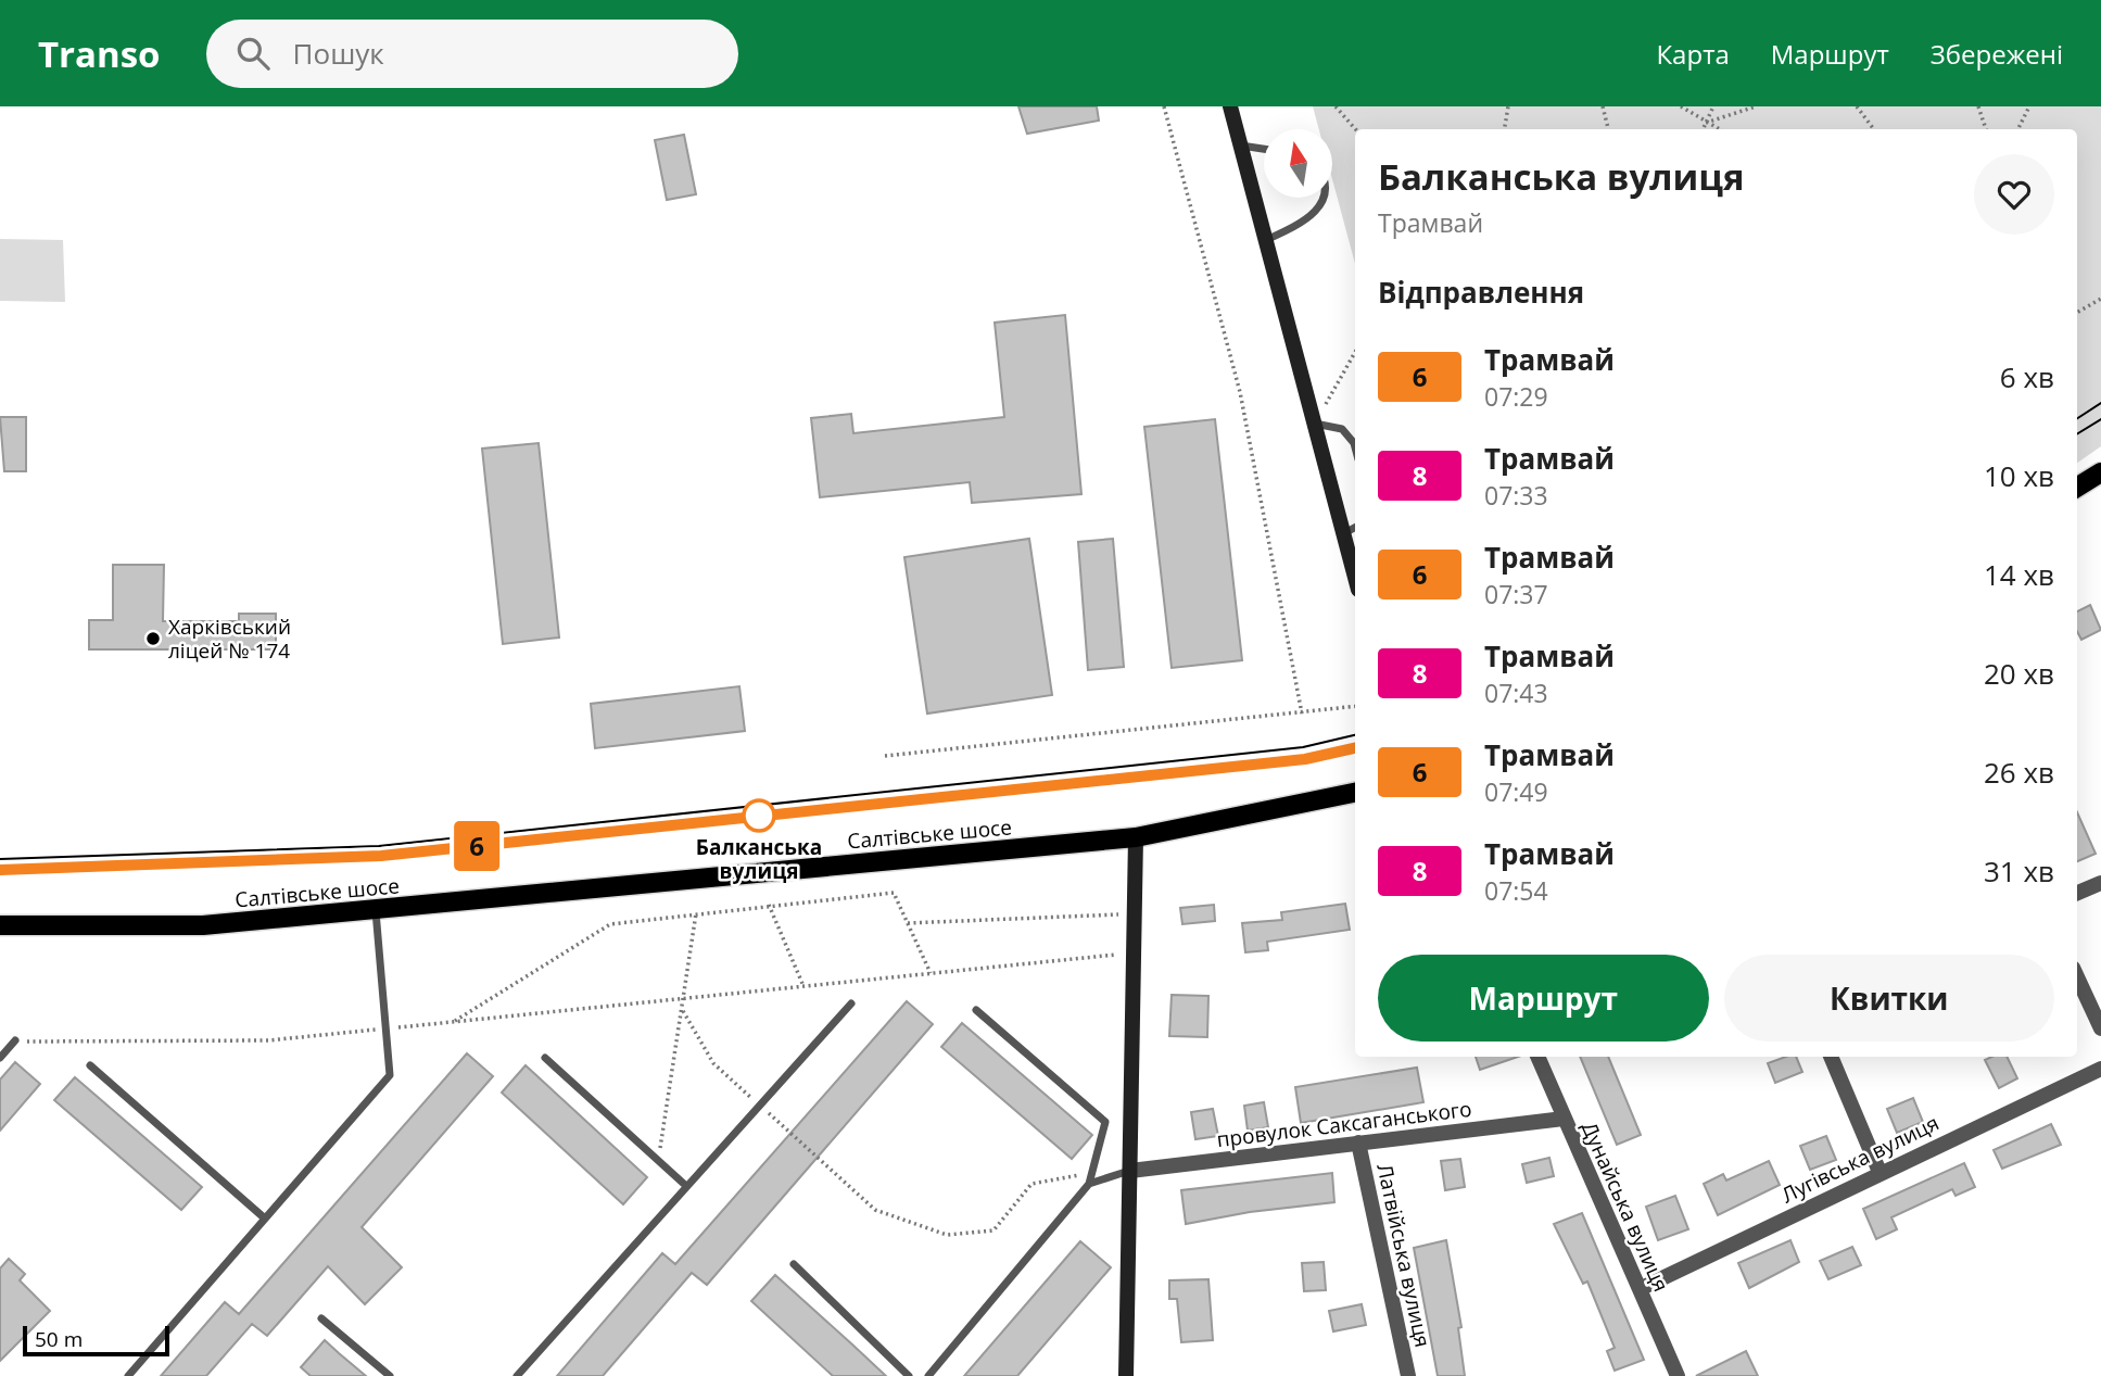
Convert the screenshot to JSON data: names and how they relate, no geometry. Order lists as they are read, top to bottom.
{
  "streets": {
    "main road": ["Салтівське шосе"],
    "street": [
      "провулок Саксаганського",
      "Лугівська вулиця",
      "Дунайська вулиця",
      "Латвійська вулиця"
    ]
  },
  "crossings": [
    ["провулок Саксаганського", "Дунайська вулиця"],
    ["провулок Саксаганського", "Латвійська вулиця"],
    ["Лугівська вулиця", "Дунайська вулиця"]
  ],
  "places": ["Харківський ліцей № 174", "Балканська вулиця"],
  "lines": ["tram line 6"],
  "scale_bar": "50 m",
  "north": "top",
  "page": {
    "header": "Transo",
    "search": "Пошук",
    "nav": ["Карта", "Маршрут", "Збережені"],
    "on_map": "6",
    "heading": [
      ["Балканська вулиця", "Трамвай"],
      "Відправлення"
    ],
    "list": [
      {
        "mark": "6",
        "name": "Трамвай",
        "note": "07:29",
        "value": "6 хв"
      },
      {
        "mark": "8",
        "name": "Трамвай",
        "note": "07:33",
        "value": "10 хв"
      },
      {
        "mark": "6",
        "name": "Трамвай",
        "note": "07:37",
        "value": "14 хв"
      },
      {
        "mark": "8",
        "name": "Трамвай",
        "note": "07:43",
        "value": "20 хв"
      },
      {
        "mark": "6",
        "name": "Трамвай",
        "note": "07:49",
        "value": "26 хв"
      },
      {
        "mark": "8",
        "name": "Трамвай",
        "note": "07:54",
        "value": "31 хв"
      }
    ],
    "buttons": ["Маршрут", "Квитки"],
    "scale": "50 m"
  }
}
